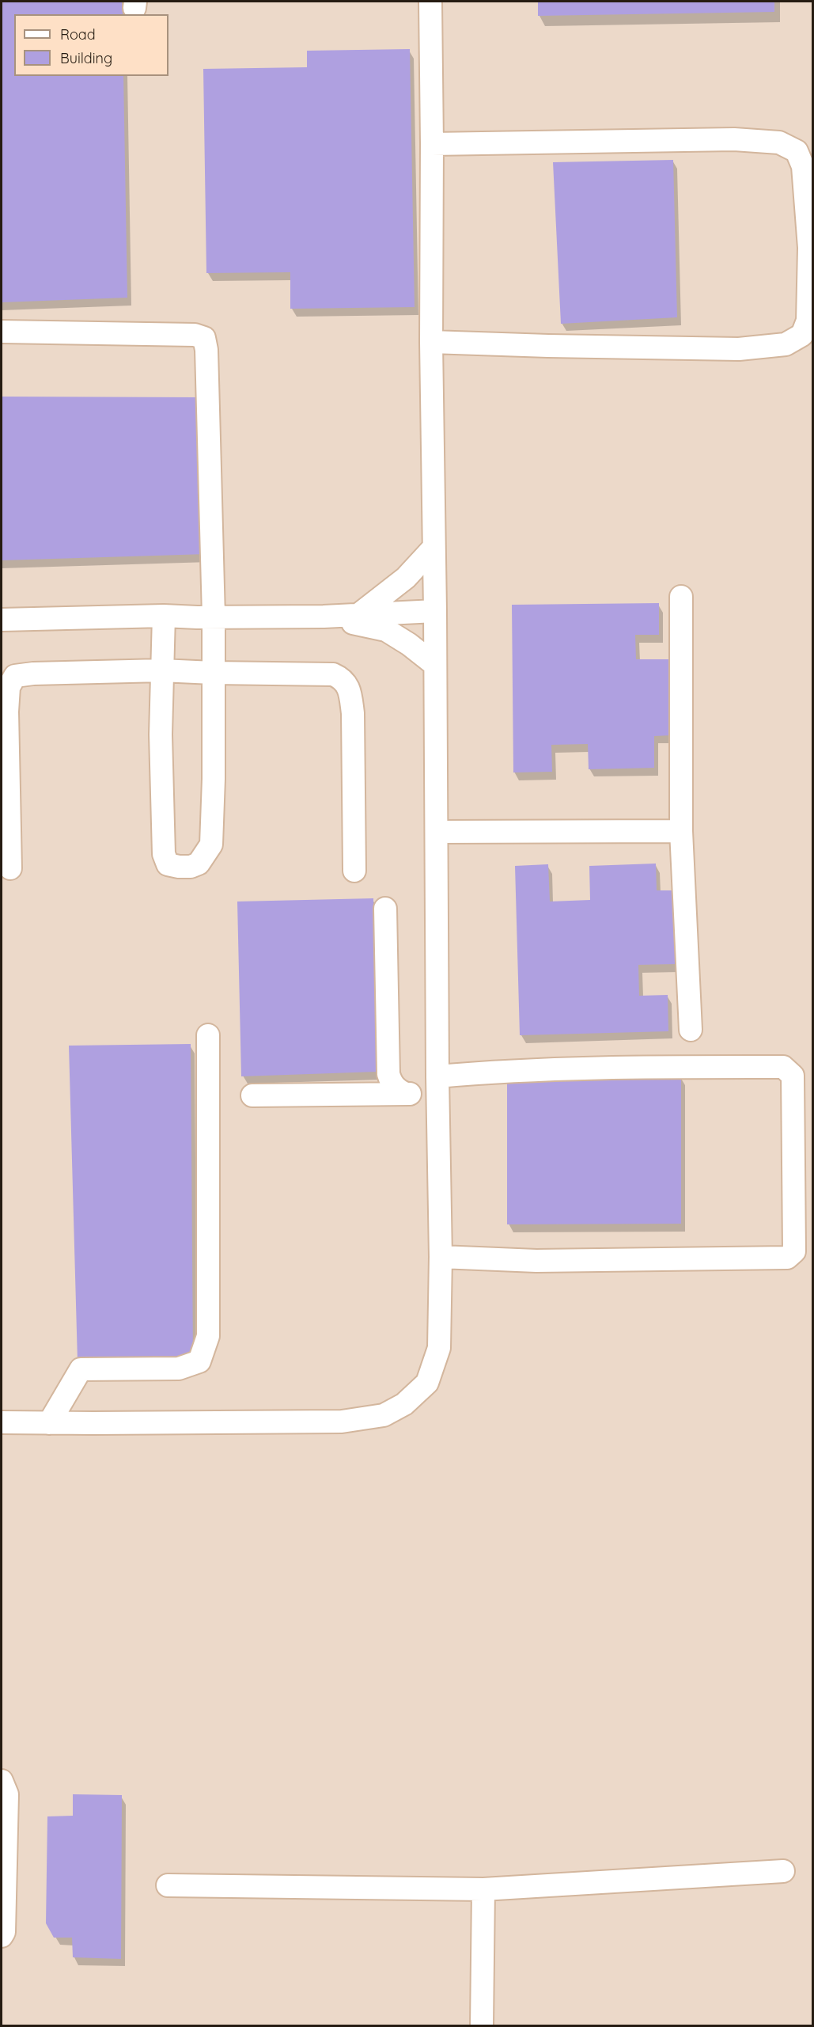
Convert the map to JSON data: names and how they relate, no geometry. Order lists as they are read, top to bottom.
{
  "legend": ["Road", "Building"]
}
